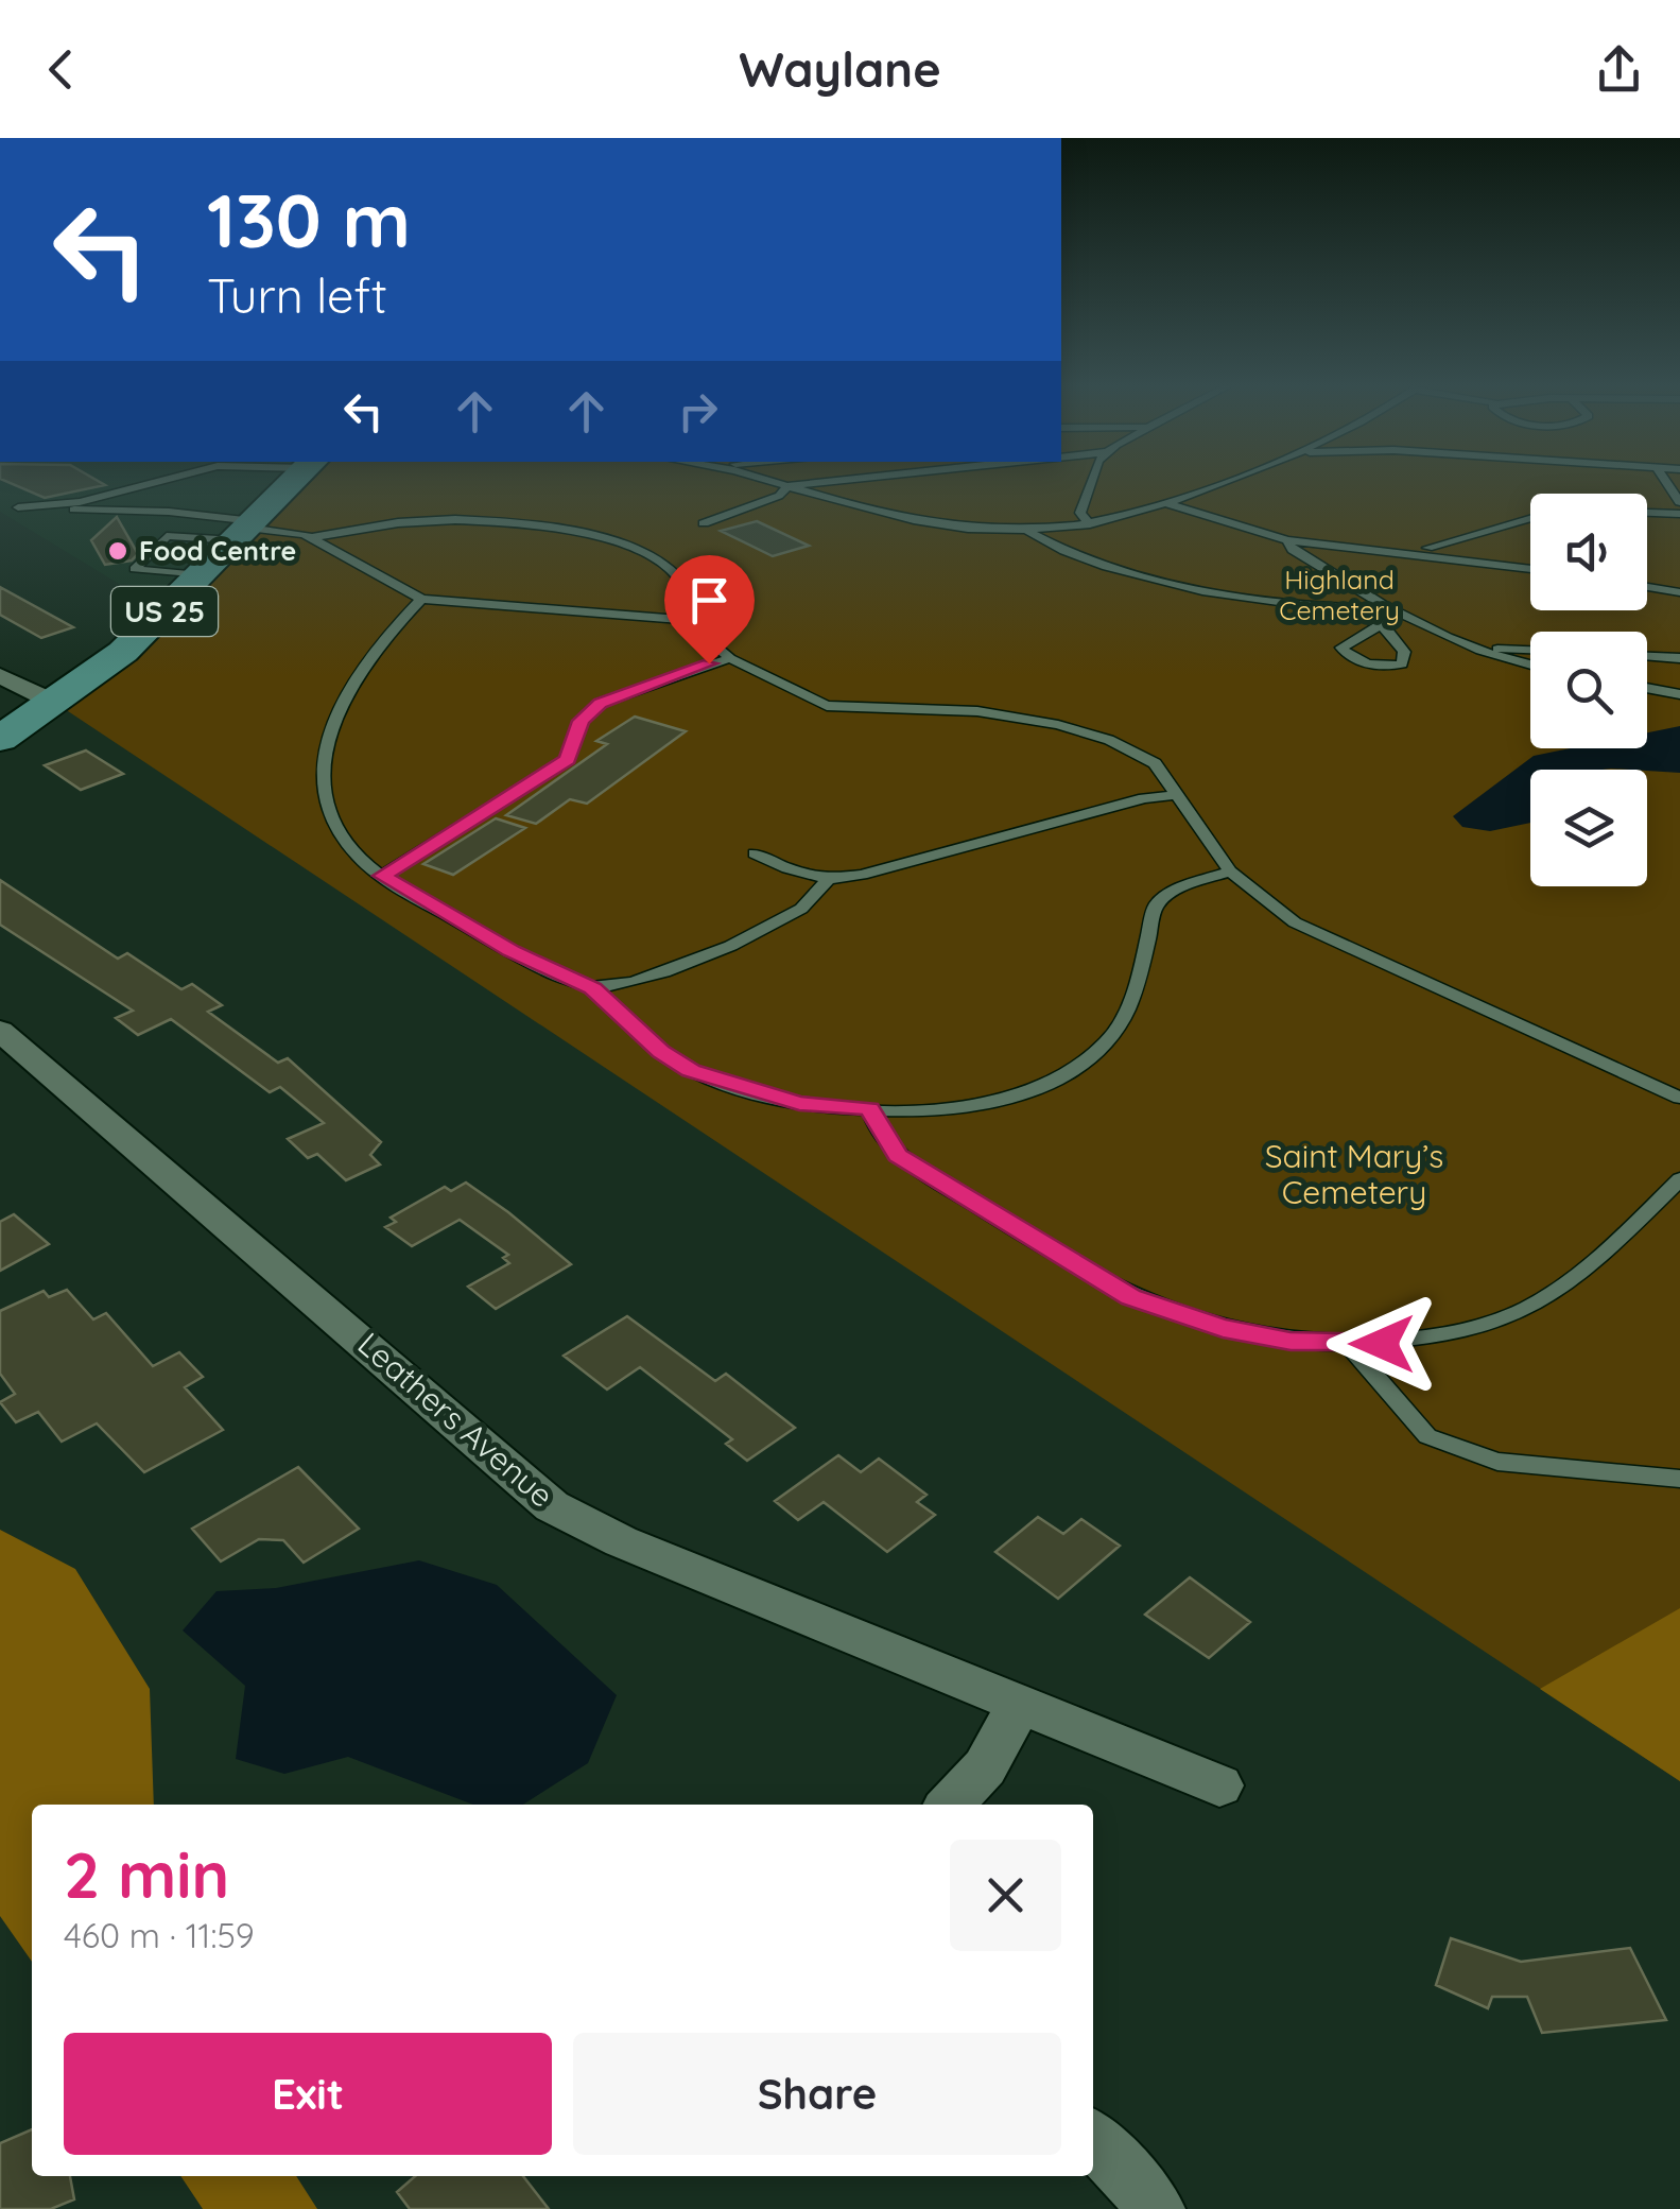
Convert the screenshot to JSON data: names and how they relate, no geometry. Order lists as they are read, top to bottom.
{
  "streets": {
    "main road": ["US 25"],
    "street": ["Leathers Avenue"]
  },
  "parks": ["Highland Cemetery", "Saint Mary’s Cemetery"],
  "places": ["Food Centre"],
  "page": {
    "header": "Waylane",
    "turn": ["130 m", "Turn left"],
    "heading": ["2 min", "460 m · 11:59"],
    "buttons": ["Exit", "Share"]
  }
}
